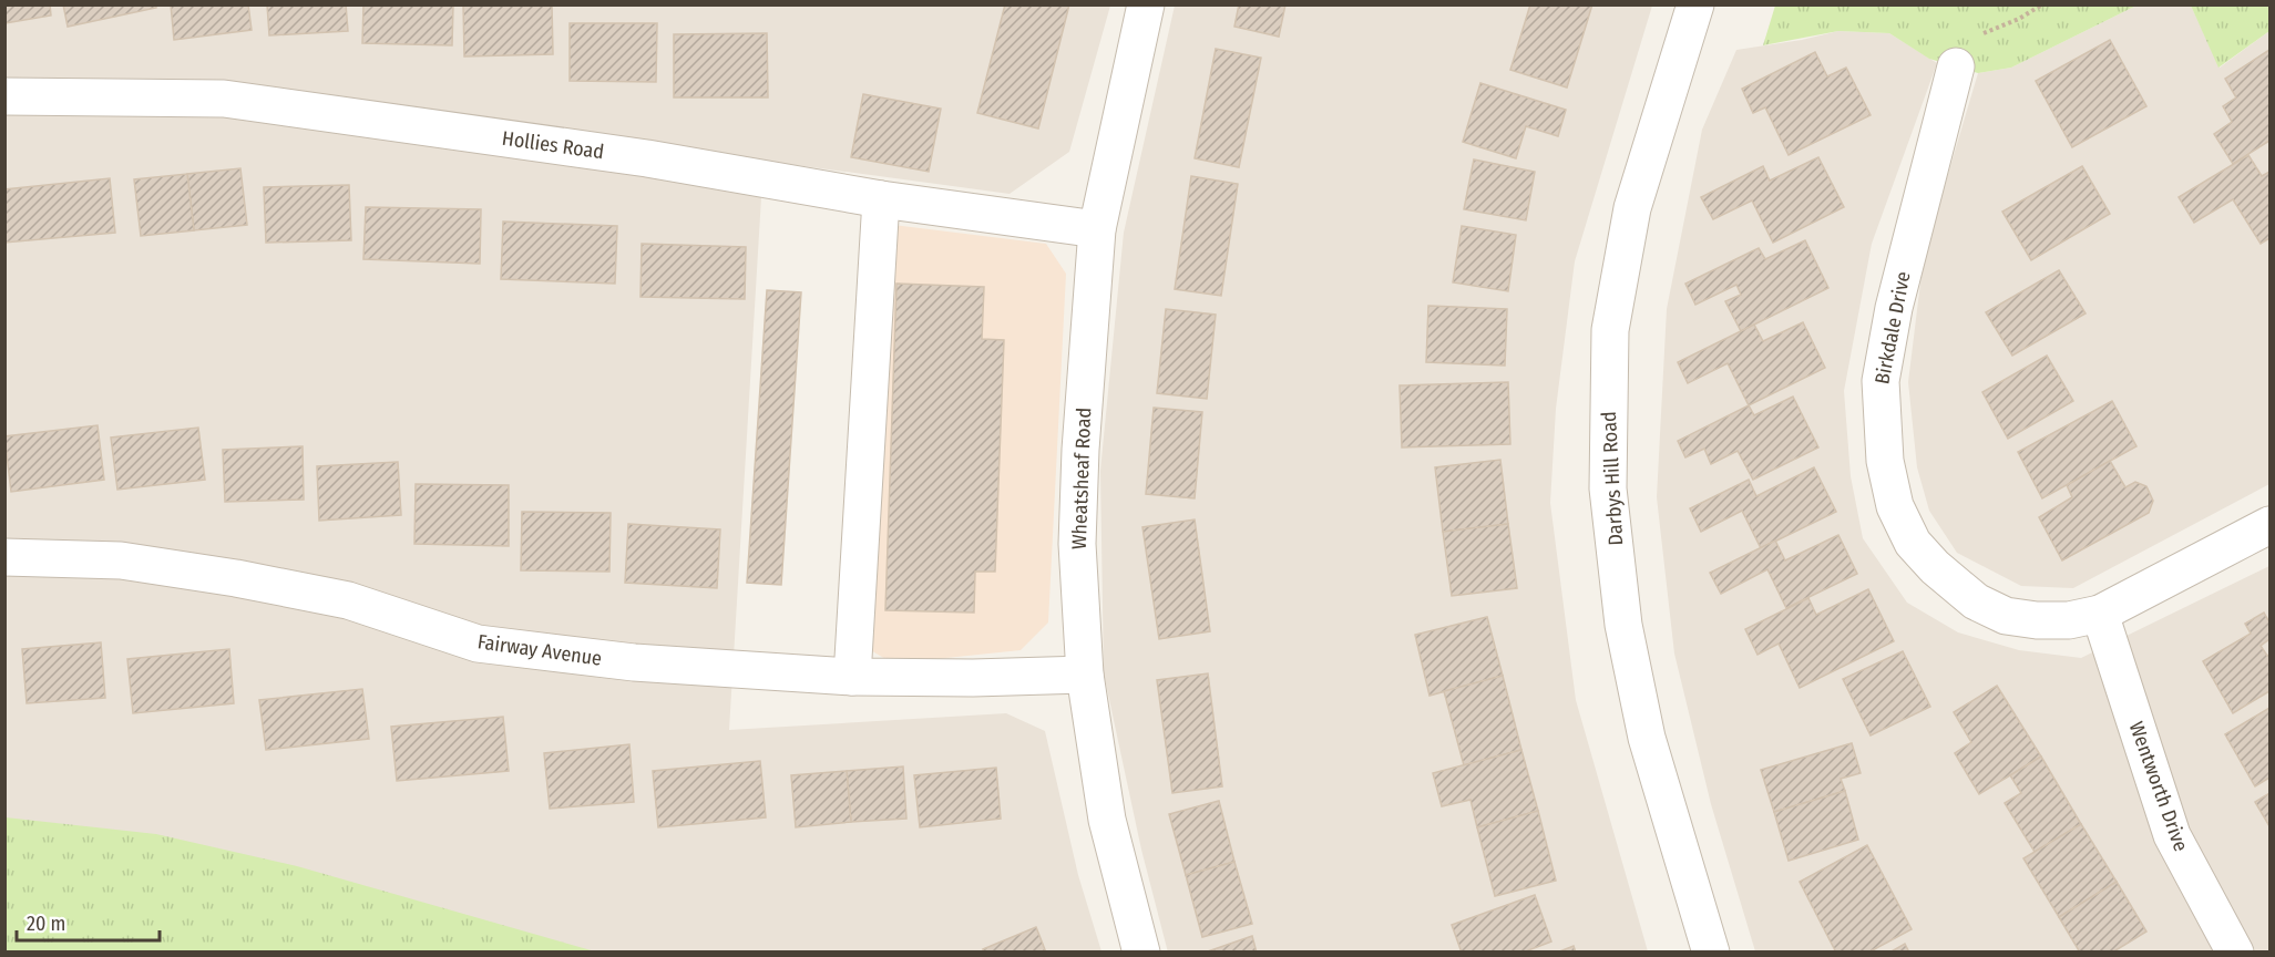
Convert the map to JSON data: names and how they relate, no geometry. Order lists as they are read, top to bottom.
{
  "streets": {
    "street": [
      "Hollies Road",
      "Birkdale Drive",
      "Wheatsheaf Road",
      "Darbys Hill Road",
      "Fairway Avenue",
      "Wentworth Drive"
    ]
  },
  "crossings": [
    ["Hollies Road", "Wheatsheaf Road"],
    ["Birkdale Drive", "Wentworth Drive"],
    ["Wheatsheaf Road", "Fairway Avenue"]
  ],
  "scale_bar": "20 m"
}
